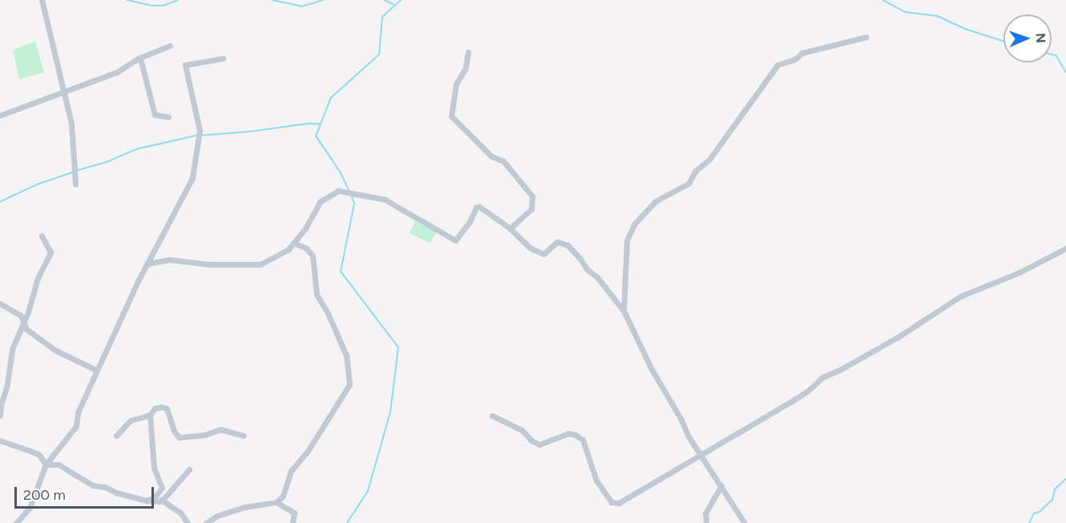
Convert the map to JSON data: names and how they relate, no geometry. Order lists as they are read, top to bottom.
{
  "scale_bar": "200 m",
  "north": "right"
}
